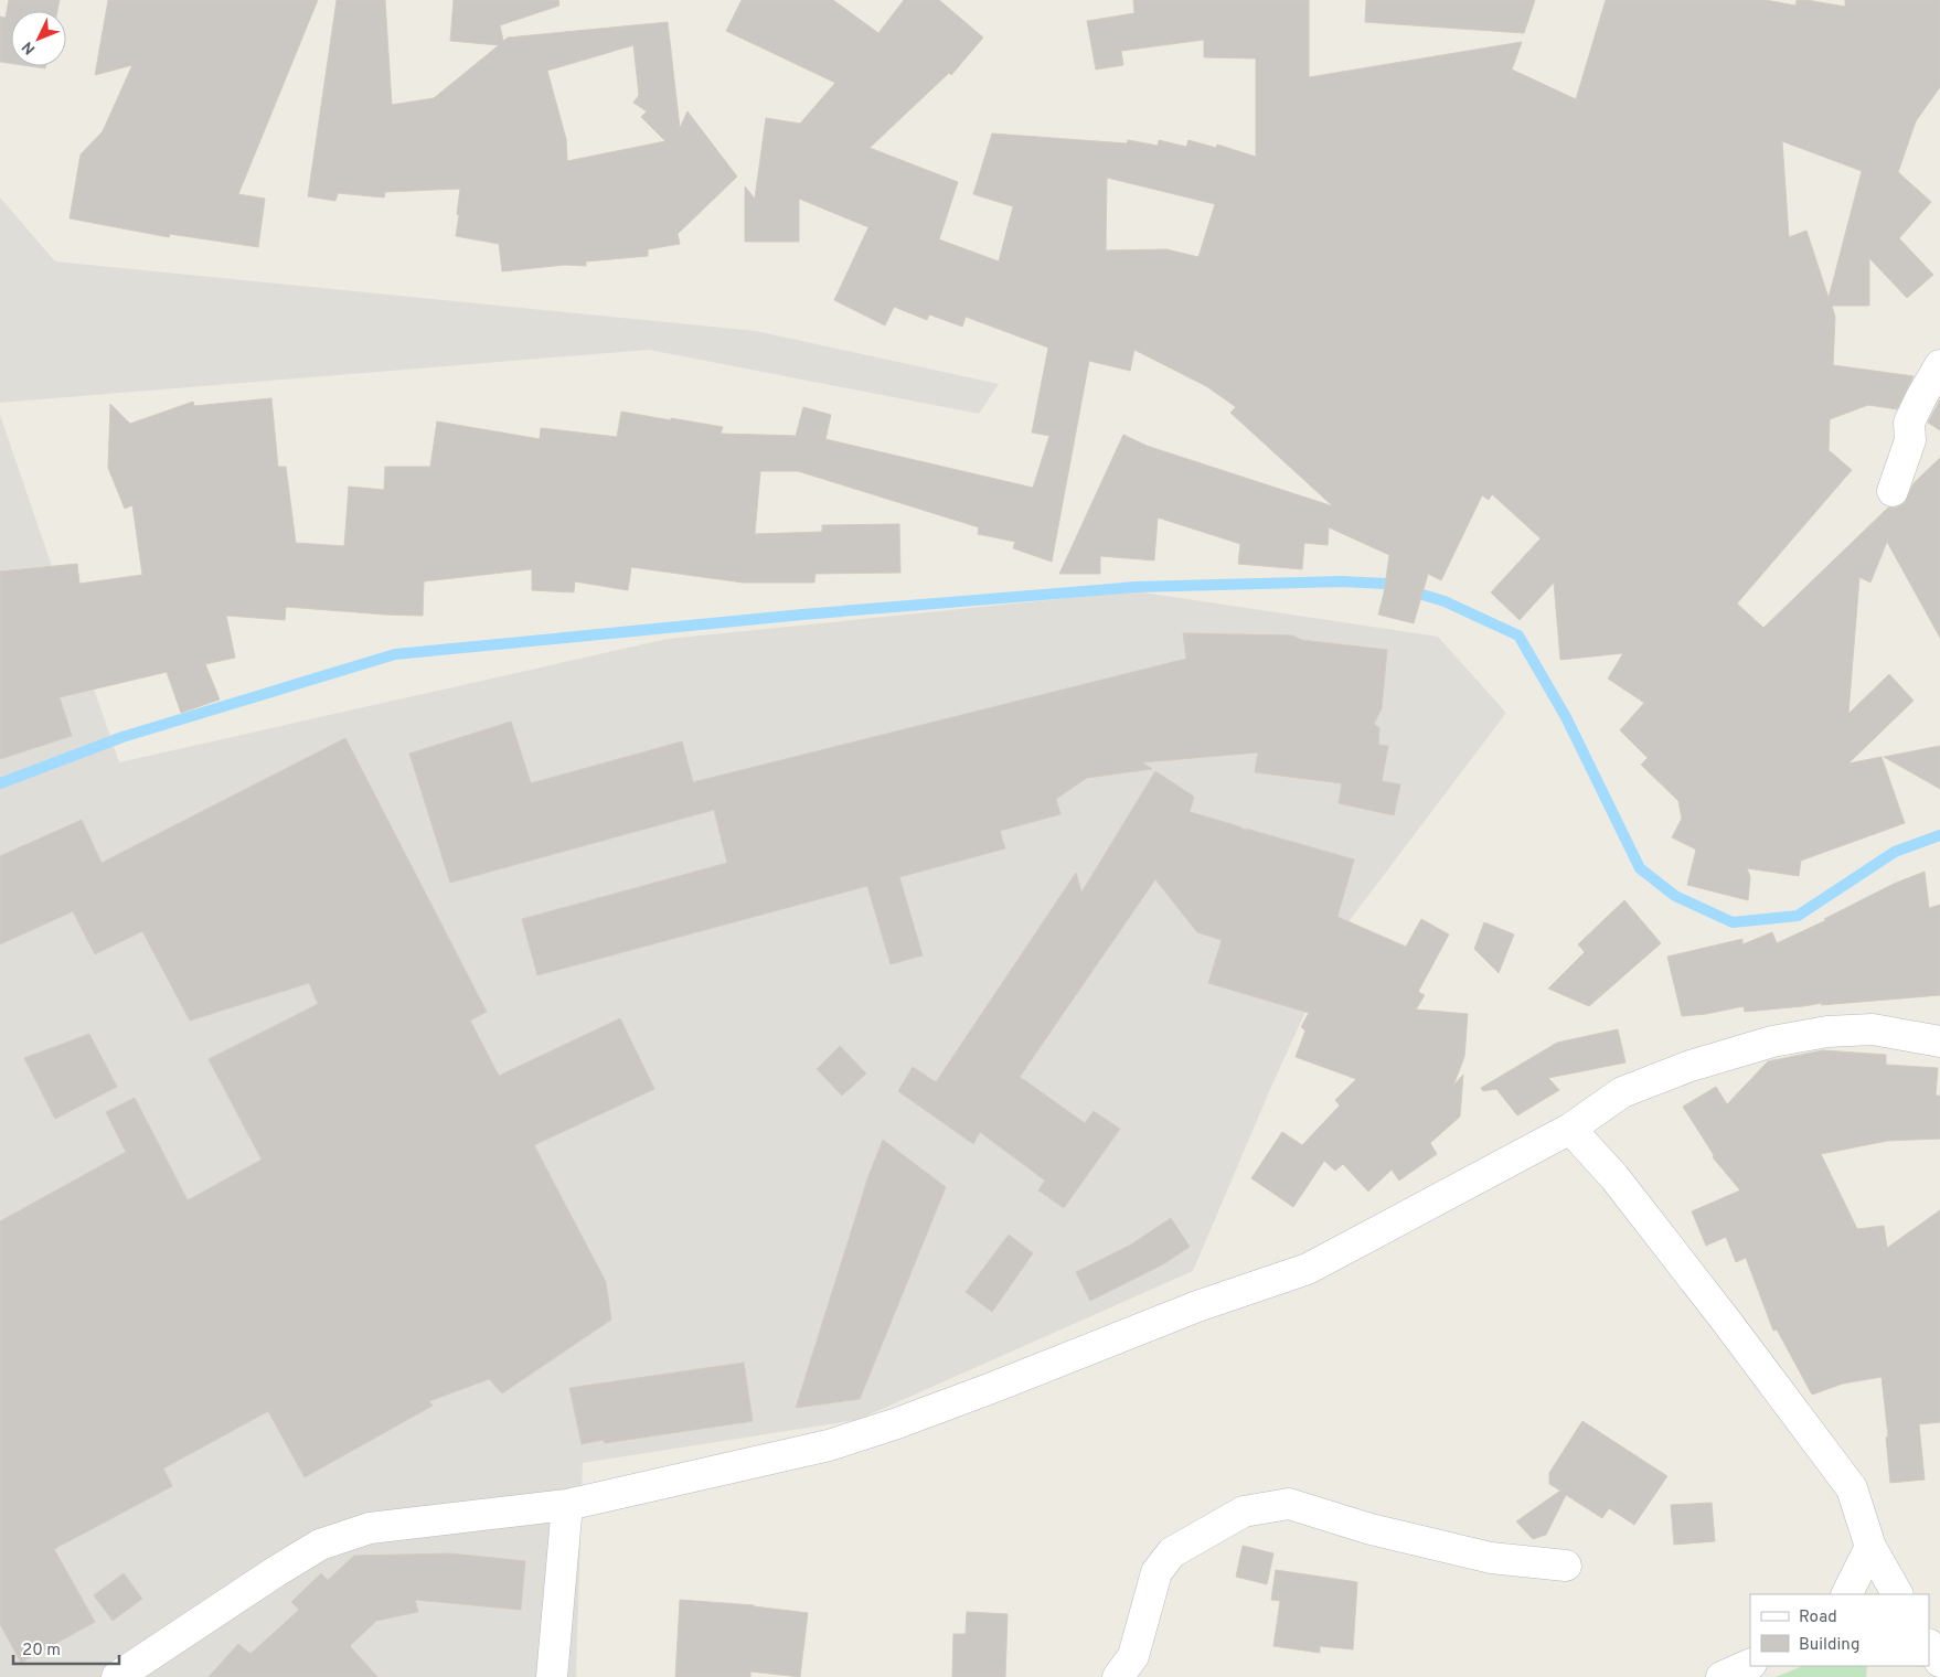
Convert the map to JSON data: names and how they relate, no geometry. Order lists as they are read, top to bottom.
{
  "legend": ["Road", "Building"],
  "scale_bar": "20 m",
  "north": "bottom left"
}
